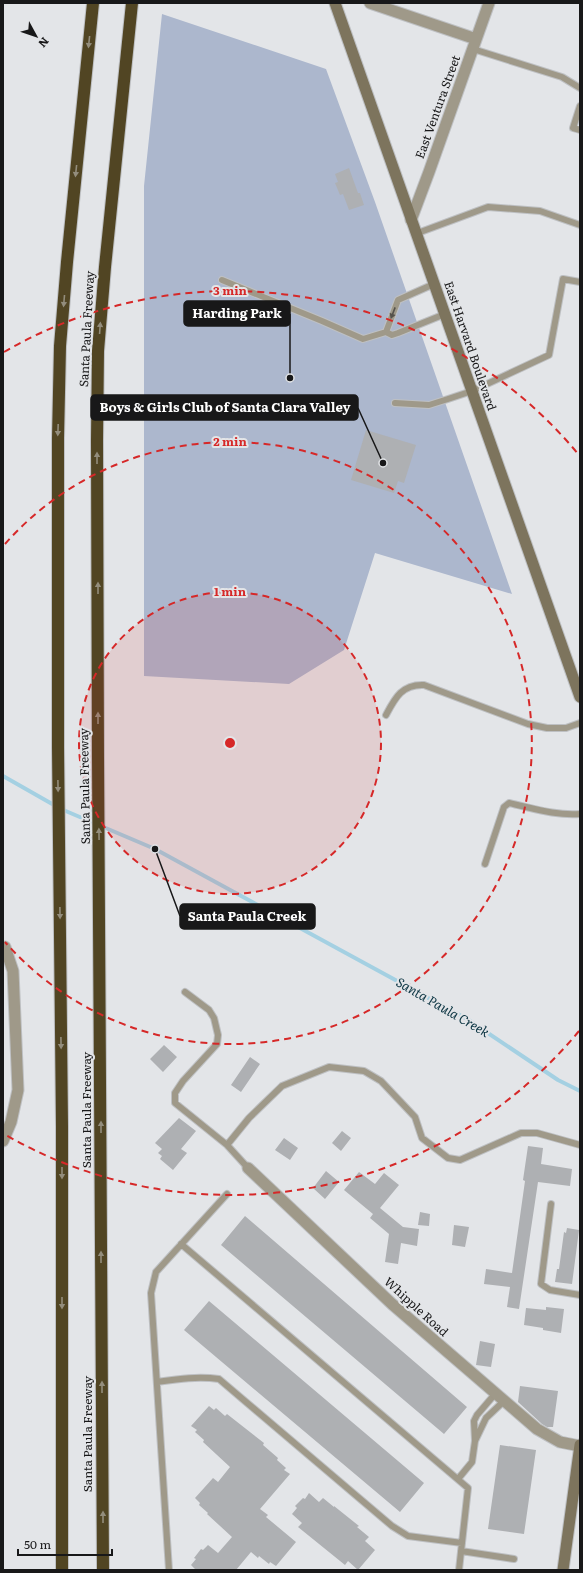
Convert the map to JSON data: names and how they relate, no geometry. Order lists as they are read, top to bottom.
{
  "streets": {
    "highway": ["Santa Paula Freeway"],
    "main road": ["East Harvard Boulevard"],
    "street": ["East Ventura Street", "Whipple Road"]
  },
  "crossings": [
    ["East Ventura Street", "East Harvard Boulevard"]
  ],
  "water": ["Santa Paula Creek"],
  "places": ["Harding Park", "Boys & Girls Club of Santa Clara Valley", "Santa Paula Creek"],
  "scale_bar": "50 m",
  "north": "bottom right",
  "rings": ["3 min", "2 min", "1 min"]
}
